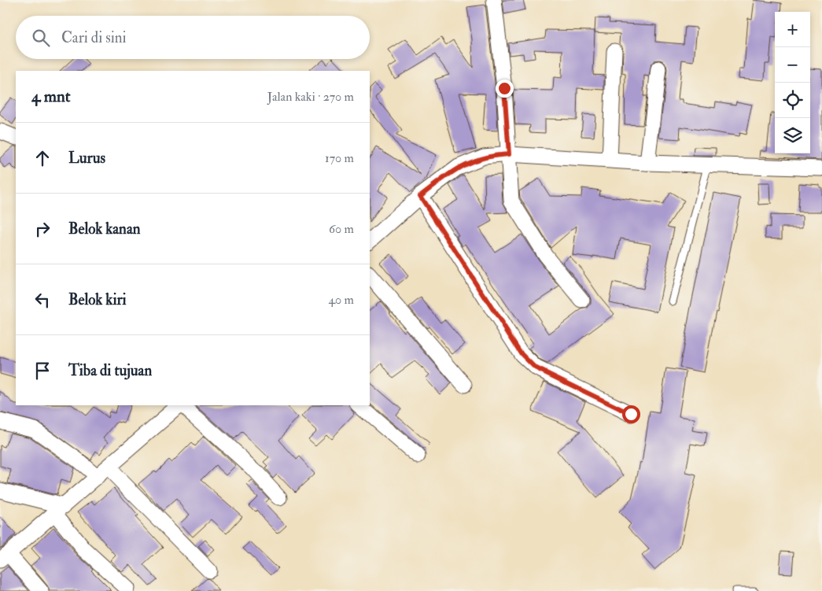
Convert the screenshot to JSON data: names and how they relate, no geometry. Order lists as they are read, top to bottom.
{
  "page": {
    "map_buttons": ["+", "−"],
    "search": "Cari di sini",
    "heading": ["4 mnt", "Jalan kaki · 270 m"],
    "list": [
      ["Lurus", "170 m"],
      ["Belok kanan", "60 m"],
      ["Belok kiri", "40 m"],
      "Tiba di tujuan"
    ]
  }
}
